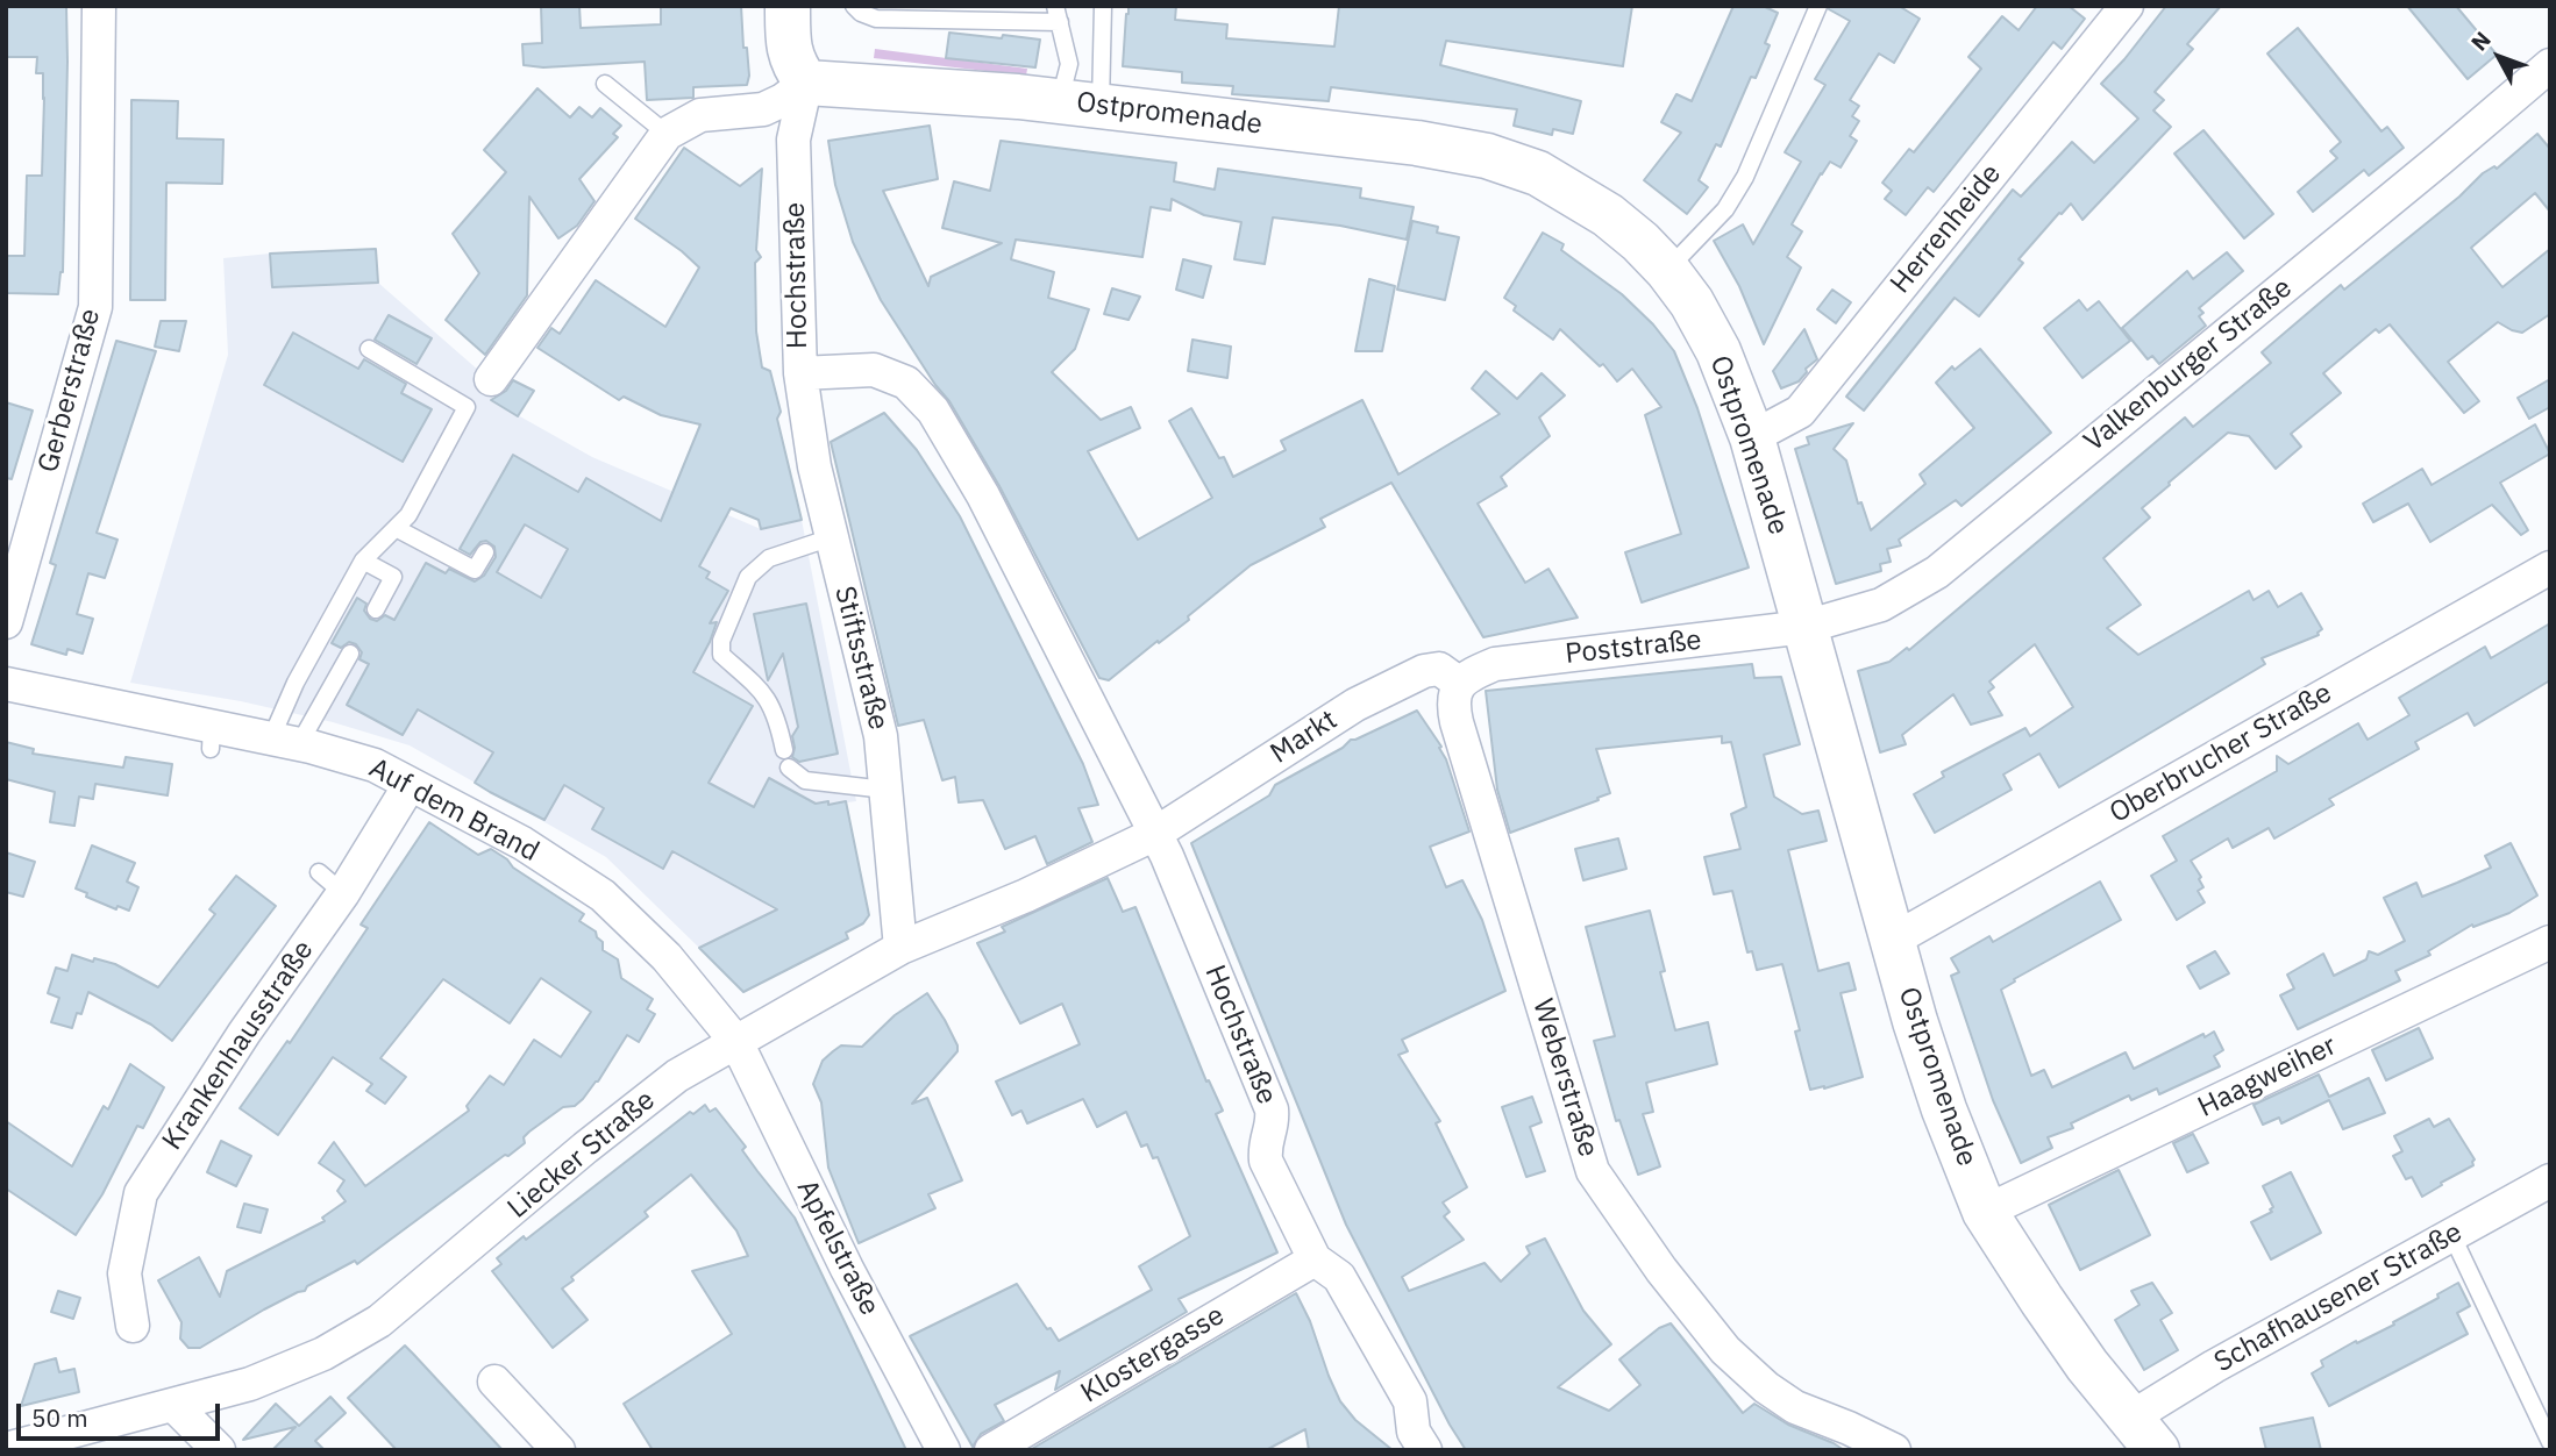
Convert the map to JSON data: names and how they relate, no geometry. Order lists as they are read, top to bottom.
{
  "streets": {
    "street": [
      "Ostpromenade",
      "Herrenheide",
      "Hochstraße",
      "Valkenburger Straße",
      "Gerberstraße",
      "Poststraße",
      "Stiftsstraße",
      "Markt",
      "Oberbrucher Straße",
      "Auf dem Brand",
      "Krankenhausstraße",
      "Haagweiher",
      "Weberstraße",
      "Liecker Straße",
      "Apfelstraße",
      "Schafhausener Straße",
      "Klostergasse"
    ]
  },
  "crossings": [
    ["Ostpromenade", "Herrenheide"],
    ["Ostpromenade", "Hochstraße"],
    ["Ostpromenade", "Valkenburger Straße"],
    ["Ostpromenade", "Poststraße"],
    ["Ostpromenade", "Oberbrucher Straße"],
    ["Ostpromenade", "Haagweiher"],
    ["Ostpromenade", "Schafhausener Straße"],
    ["Hochstraße", "Stiftsstraße"],
    ["Hochstraße", "Markt"],
    ["Hochstraße", "Liecker Straße"],
    ["Hochstraße", "Klostergasse"],
    ["Valkenburger Straße", "Poststraße"],
    ["Poststraße", "Markt"],
    ["Poststraße", "Weberstraße"],
    ["Stiftsstraße", "Liecker Straße"],
    ["Markt", "Weberstraße"],
    ["Markt", "Liecker Straße"],
    ["Auf dem Brand", "Krankenhausstraße"],
    ["Auf dem Brand", "Liecker Straße"],
    ["Auf dem Brand", "Apfelstraße"],
    ["Liecker Straße", "Apfelstraße"]
  ],
  "scale_bar": "50 m",
  "north": "top left"
}
